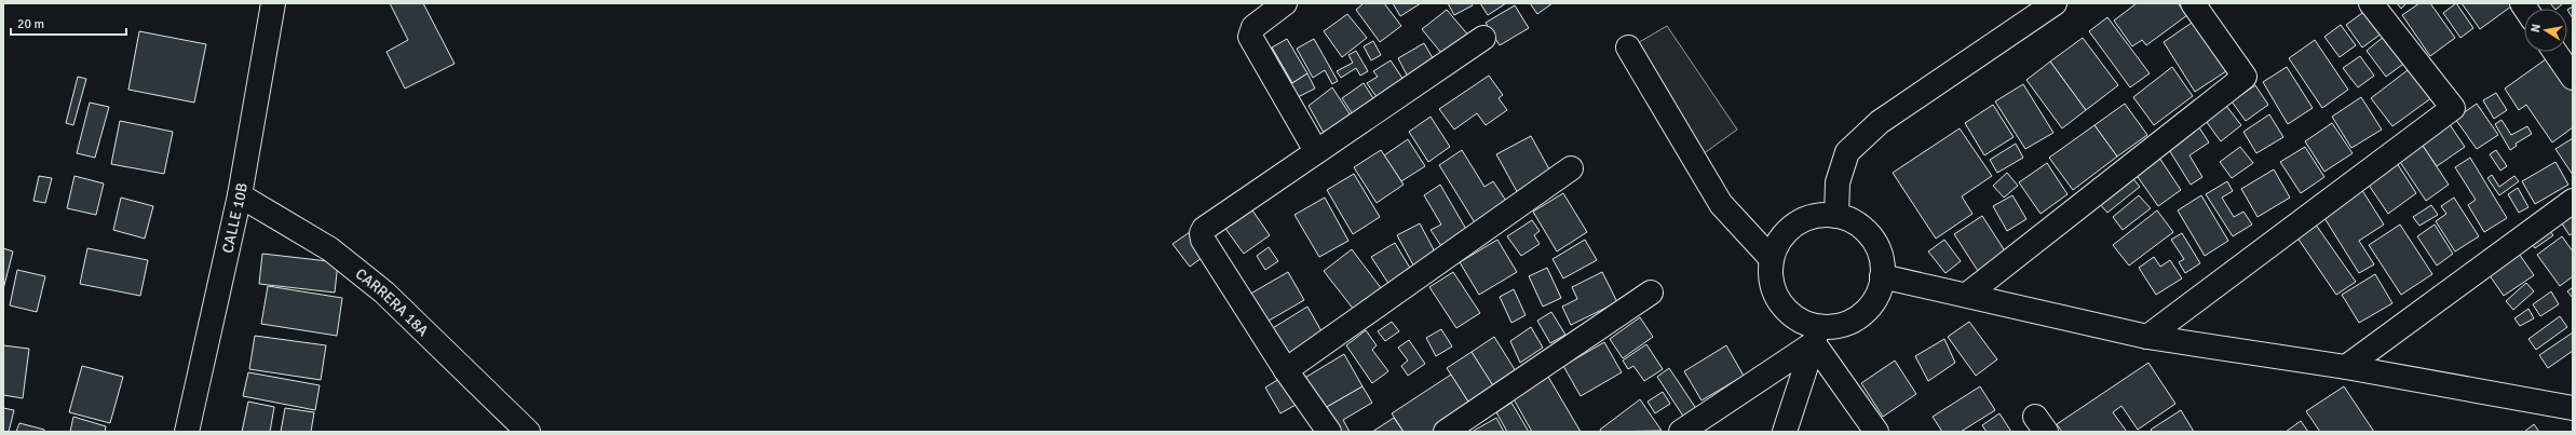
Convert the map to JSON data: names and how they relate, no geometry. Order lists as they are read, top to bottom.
{
  "streets": {
    "street": ["CALLE 10B", "CARRERA 18A"]
  },
  "crossings": [
    ["CALLE 10B", "CARRERA 18A"]
  ],
  "scale_bar": "20 m",
  "north": "left"
}
